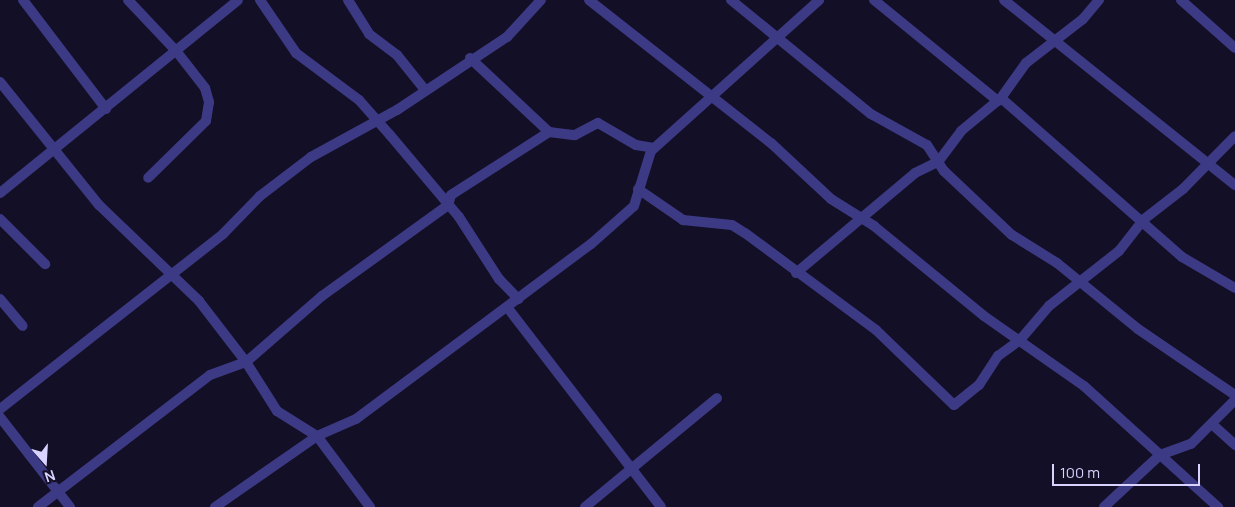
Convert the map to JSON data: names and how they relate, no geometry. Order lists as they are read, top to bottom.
{
  "scale_bar": "100 m",
  "north": "bottom"
}
